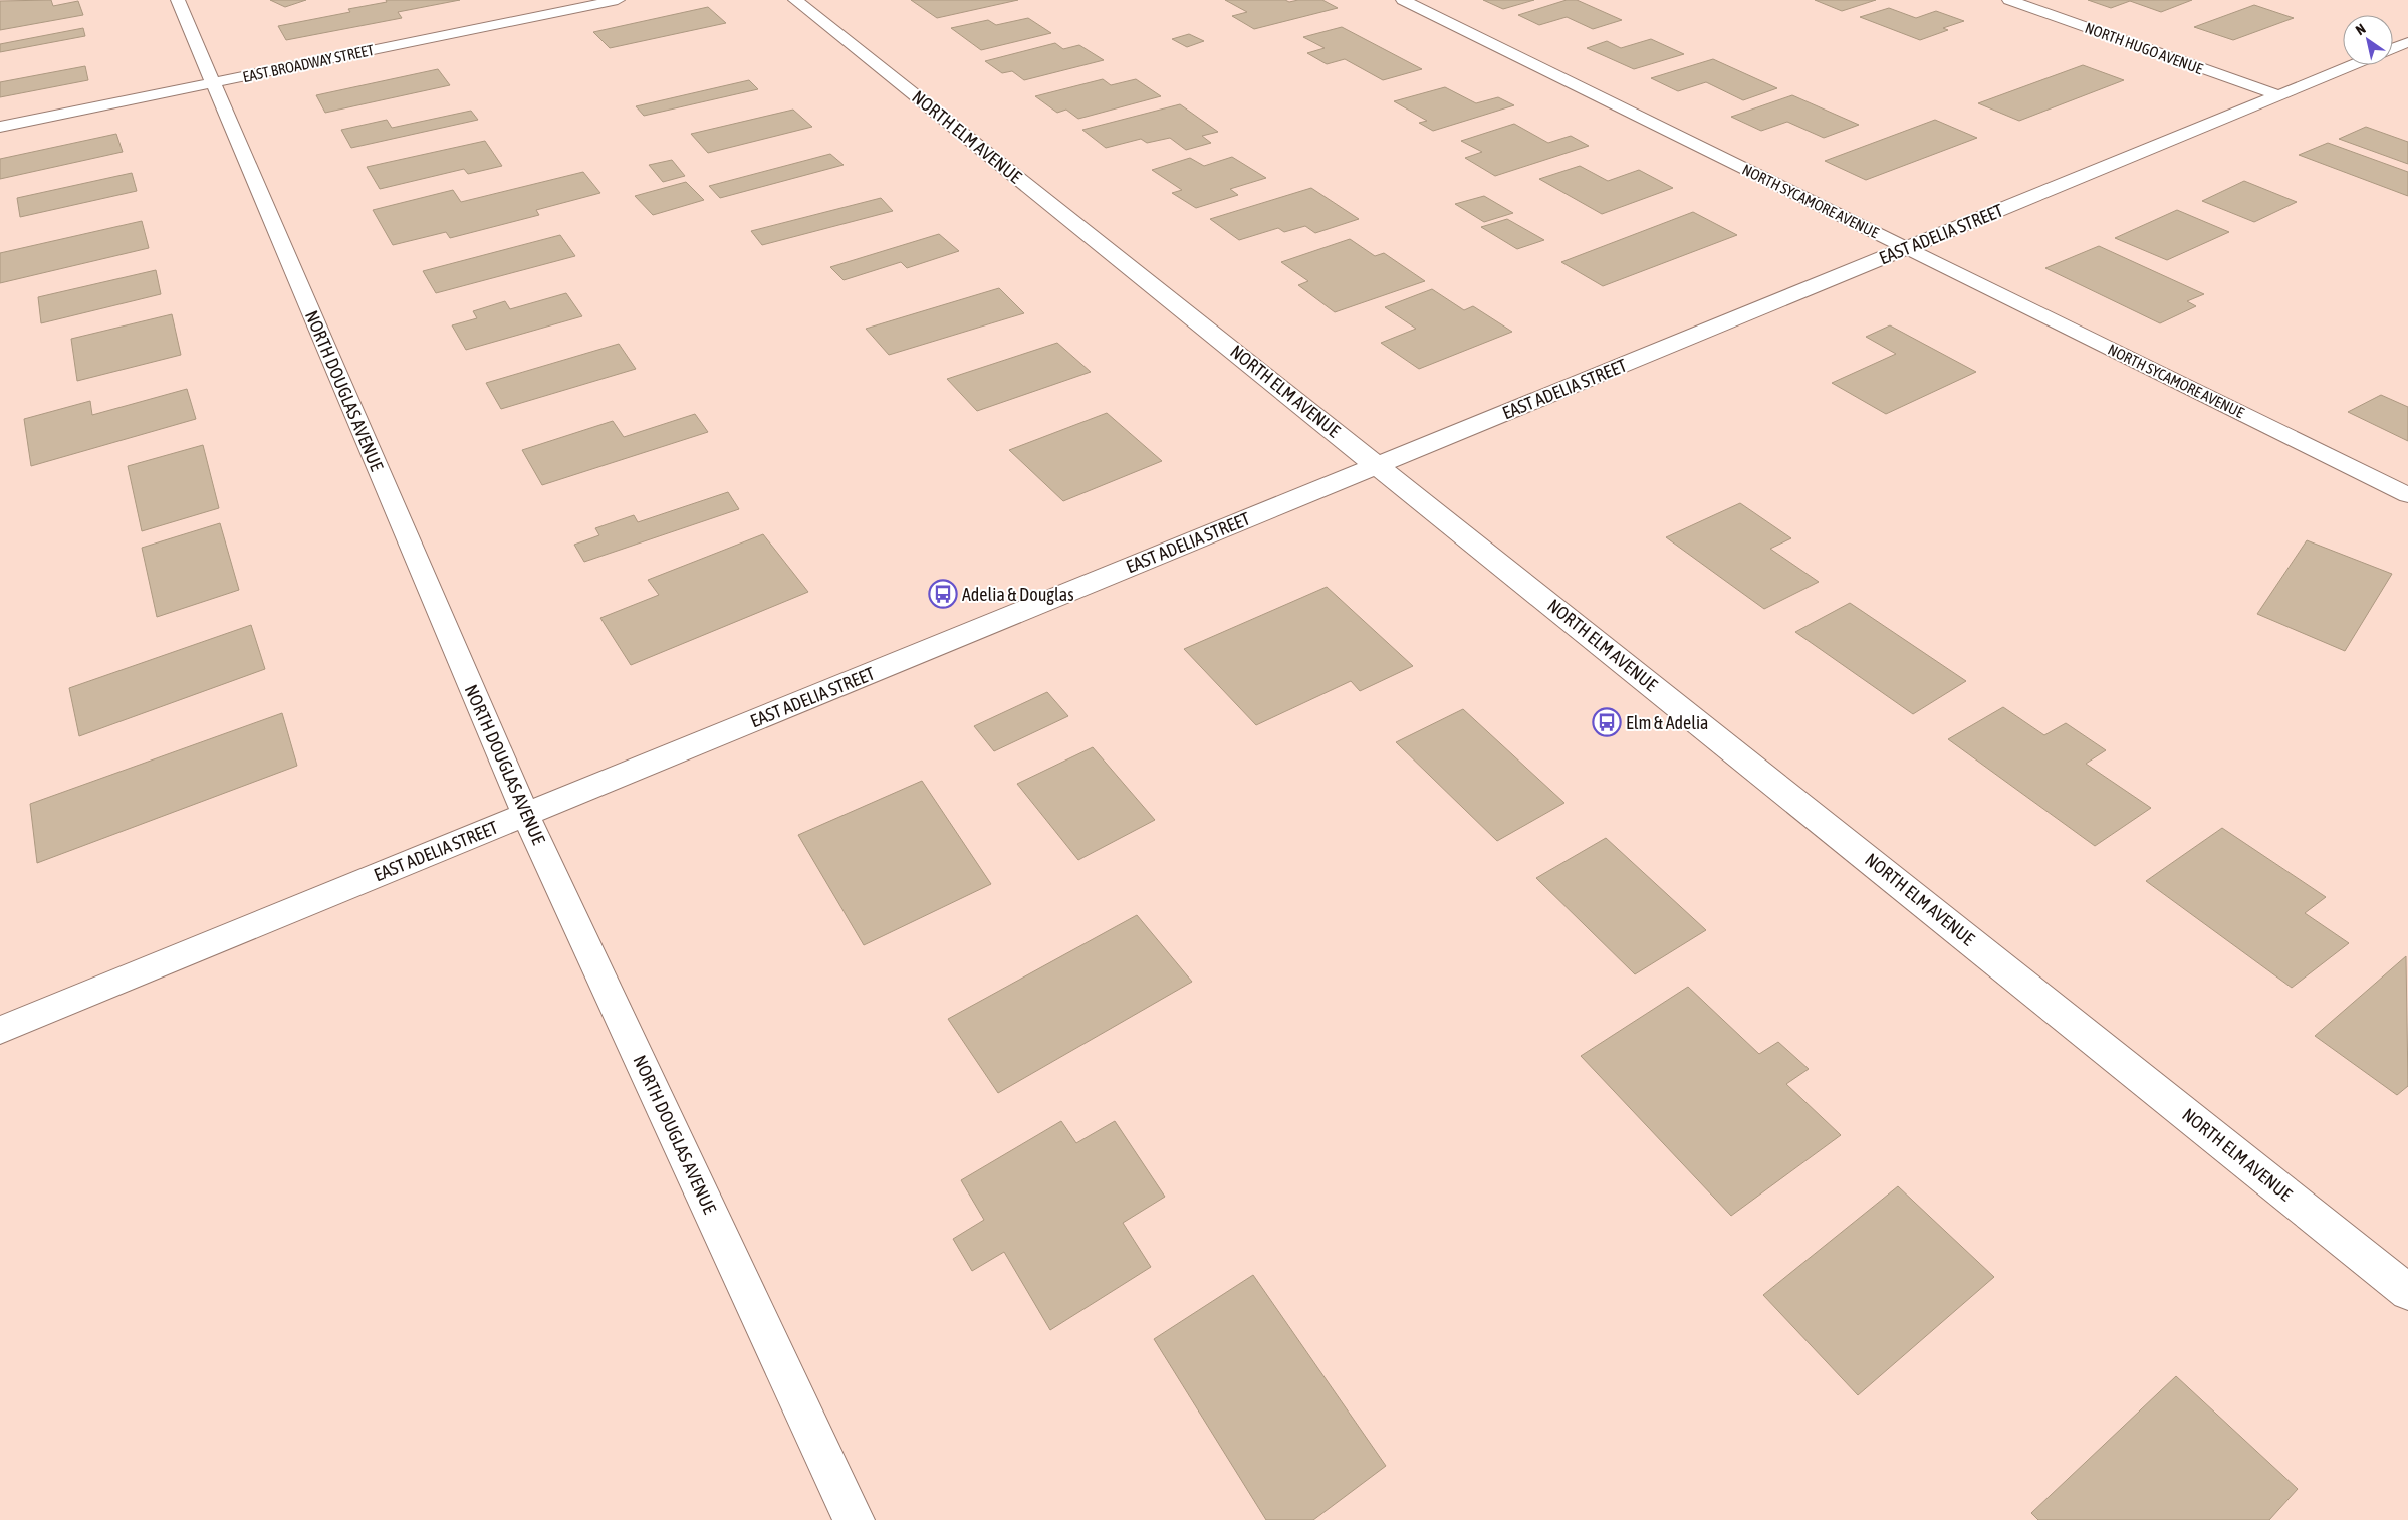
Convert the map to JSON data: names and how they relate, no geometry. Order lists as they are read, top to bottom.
{
  "streets": {
    "street": [
      "NORTH HUGO AVENUE",
      "EAST BROADWAY STREET",
      "NORTH ELM AVENUE",
      "NORTH SYCAMORE AVENUE",
      "EAST ADELIA STREET",
      "NORTH DOUGLAS AVENUE"
    ]
  },
  "crossings": [
    ["NORTH HUGO AVENUE", "EAST ADELIA STREET"],
    ["EAST BROADWAY STREET", "NORTH DOUGLAS AVENUE"],
    ["NORTH ELM AVENUE", "EAST ADELIA STREET"],
    ["NORTH SYCAMORE AVENUE", "EAST ADELIA STREET"],
    ["EAST ADELIA STREET", "NORTH DOUGLAS AVENUE"]
  ],
  "places": {
    "bus stop": ["Adelia & Douglas", "Elm & Adelia"]
  },
  "north": "top left"
}
